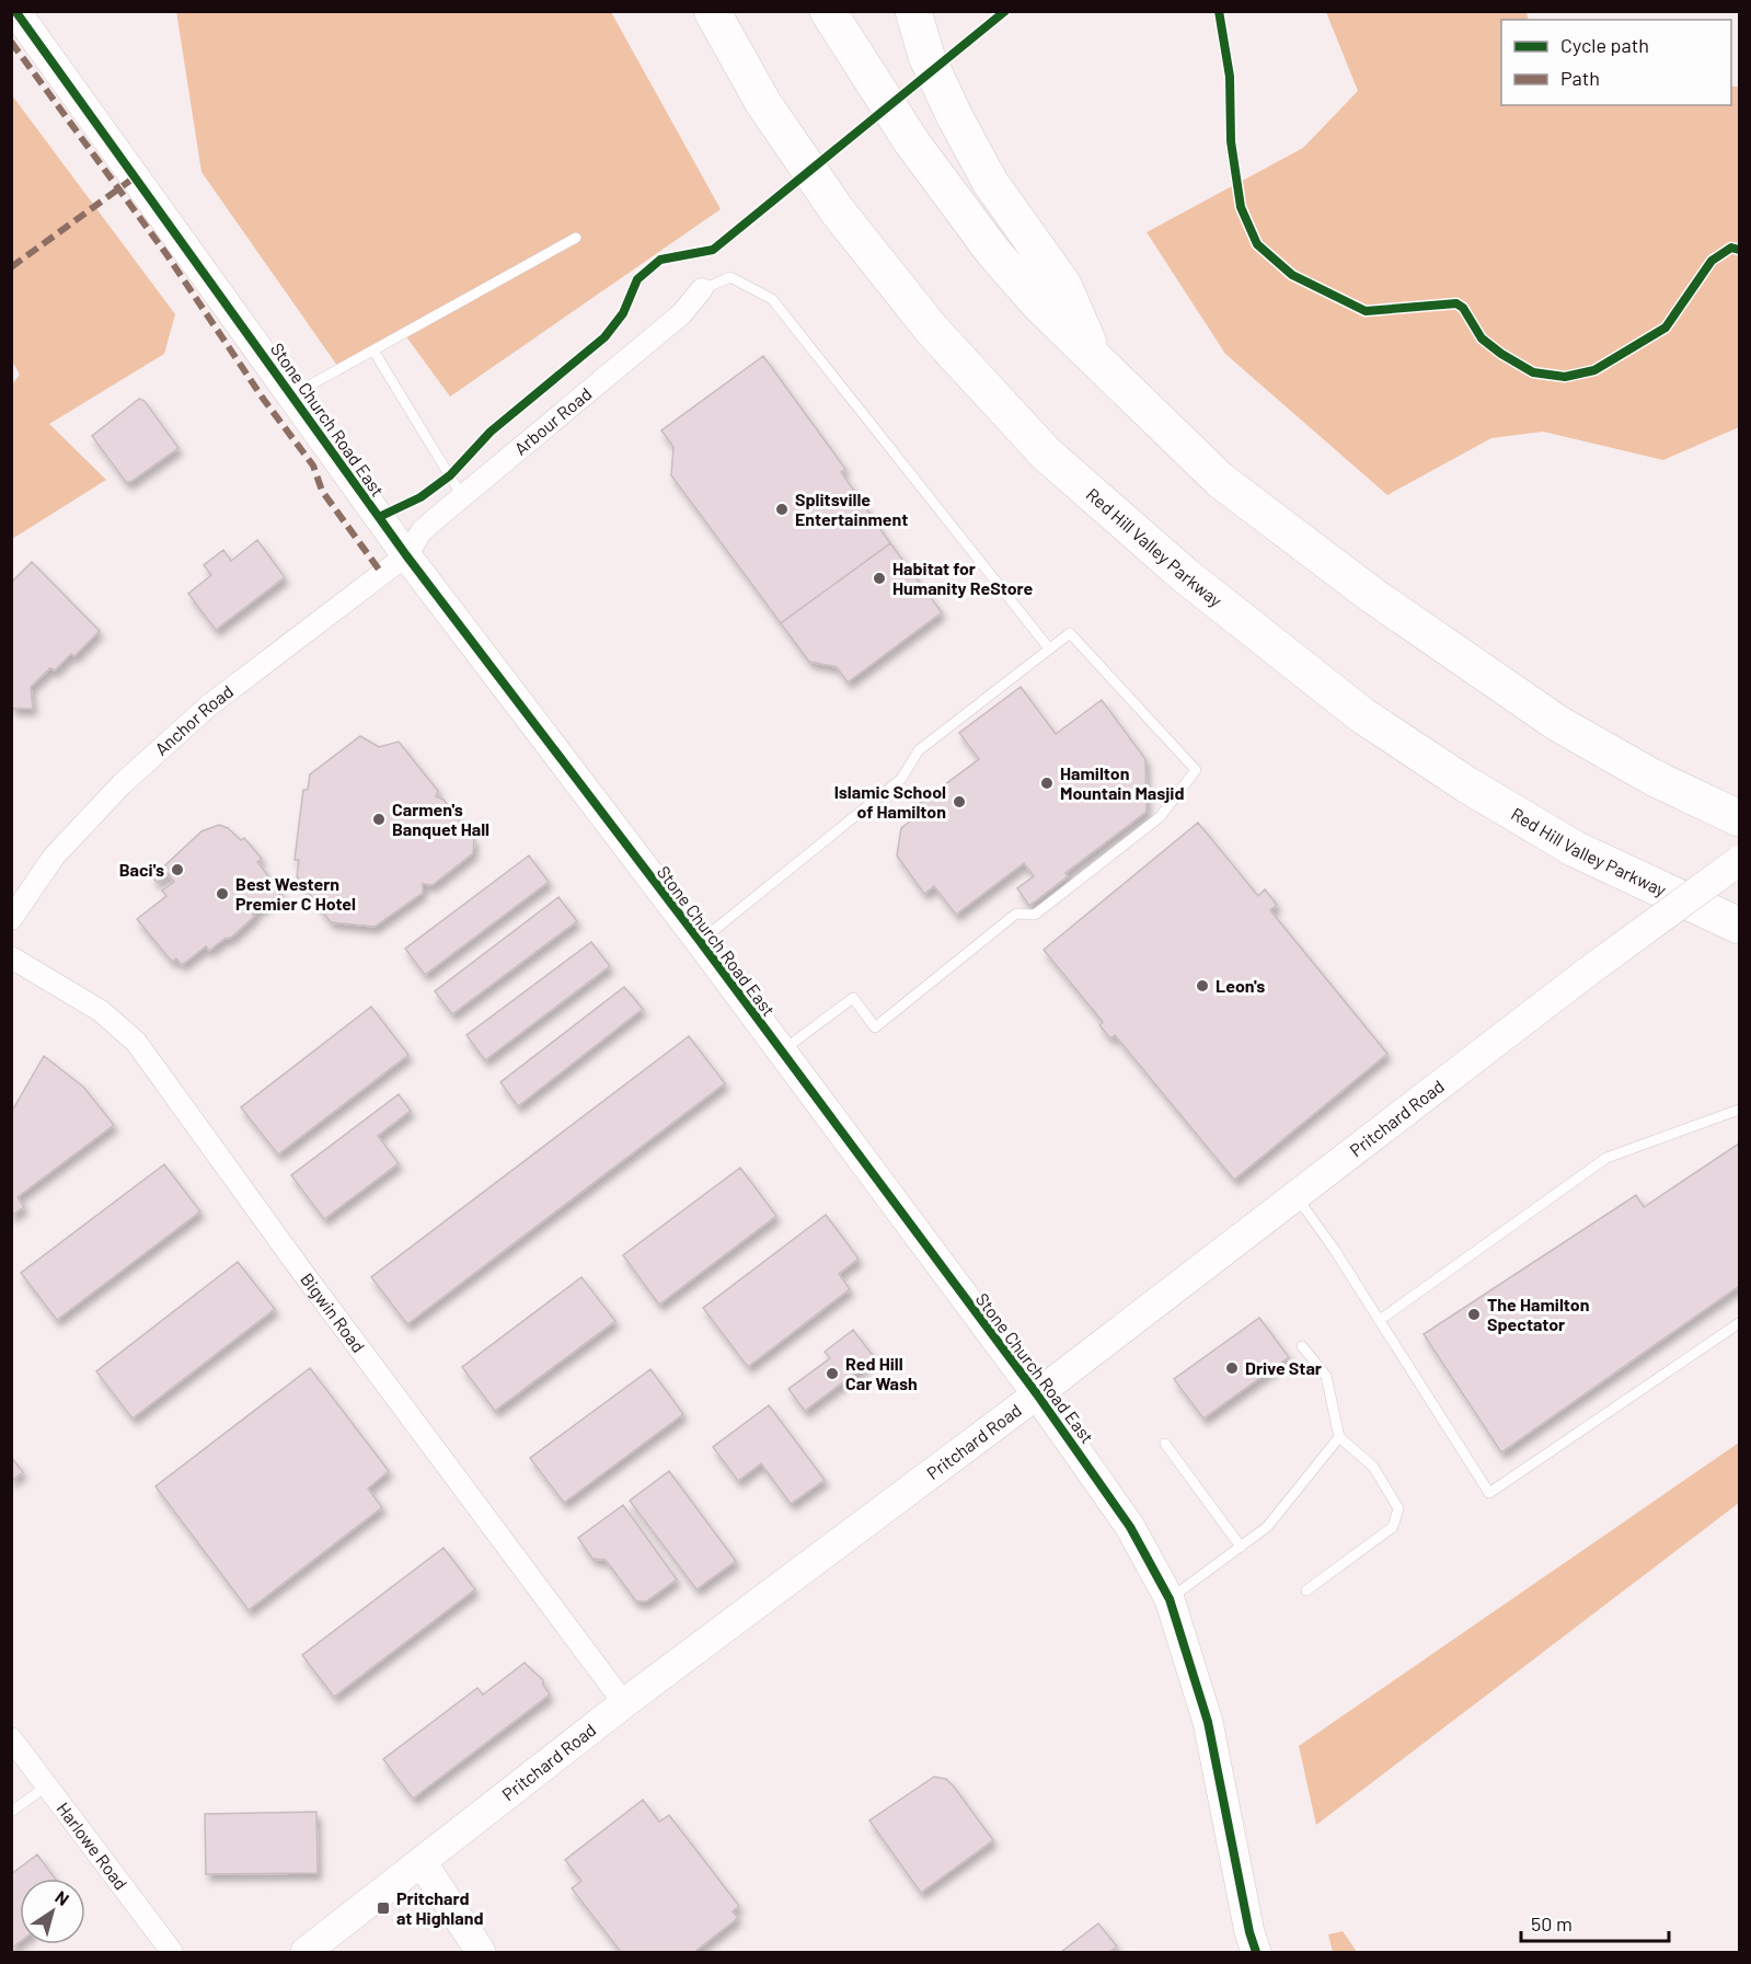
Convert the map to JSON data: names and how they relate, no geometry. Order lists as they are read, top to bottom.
{
  "streets": {
    "highway": ["Red Hill Valley Parkway"],
    "main road": ["Stone Church Road East", "Pritchard Road"],
    "street": [
      "Arbour Road",
      "Anchor Road",
      "Bigwin Road",
      "Harlowe Road"
    ]
  },
  "crossings": [
    ["Stone Church Road East", "Arbour Road"],
    ["Stone Church Road East", "Anchor Road"],
    ["Stone Church Road East", "Pritchard Road"],
    ["Arbour Road", "Anchor Road"],
    ["Pritchard Road", "Bigwin Road"]
  ],
  "places": {
    "other": [
      "Splitsville Entertainment",
      "Habitat for Humanity ReStore",
      "Hamilton Mountain Masjid",
      "Islamic School of Hamilton",
      "Carmen's Banquet Hall",
      "Baci's",
      "Best Western Premier C Hotel",
      "Leon's",
      "The Hamilton Spectator",
      "Drive Star",
      "Red Hill Car Wash"
    ],
    "transit": ["Pritchard at Highland"]
  },
  "legend": ["Cycle path", "Path"],
  "scale_bar": "50 m",
  "north": "top right"
}
